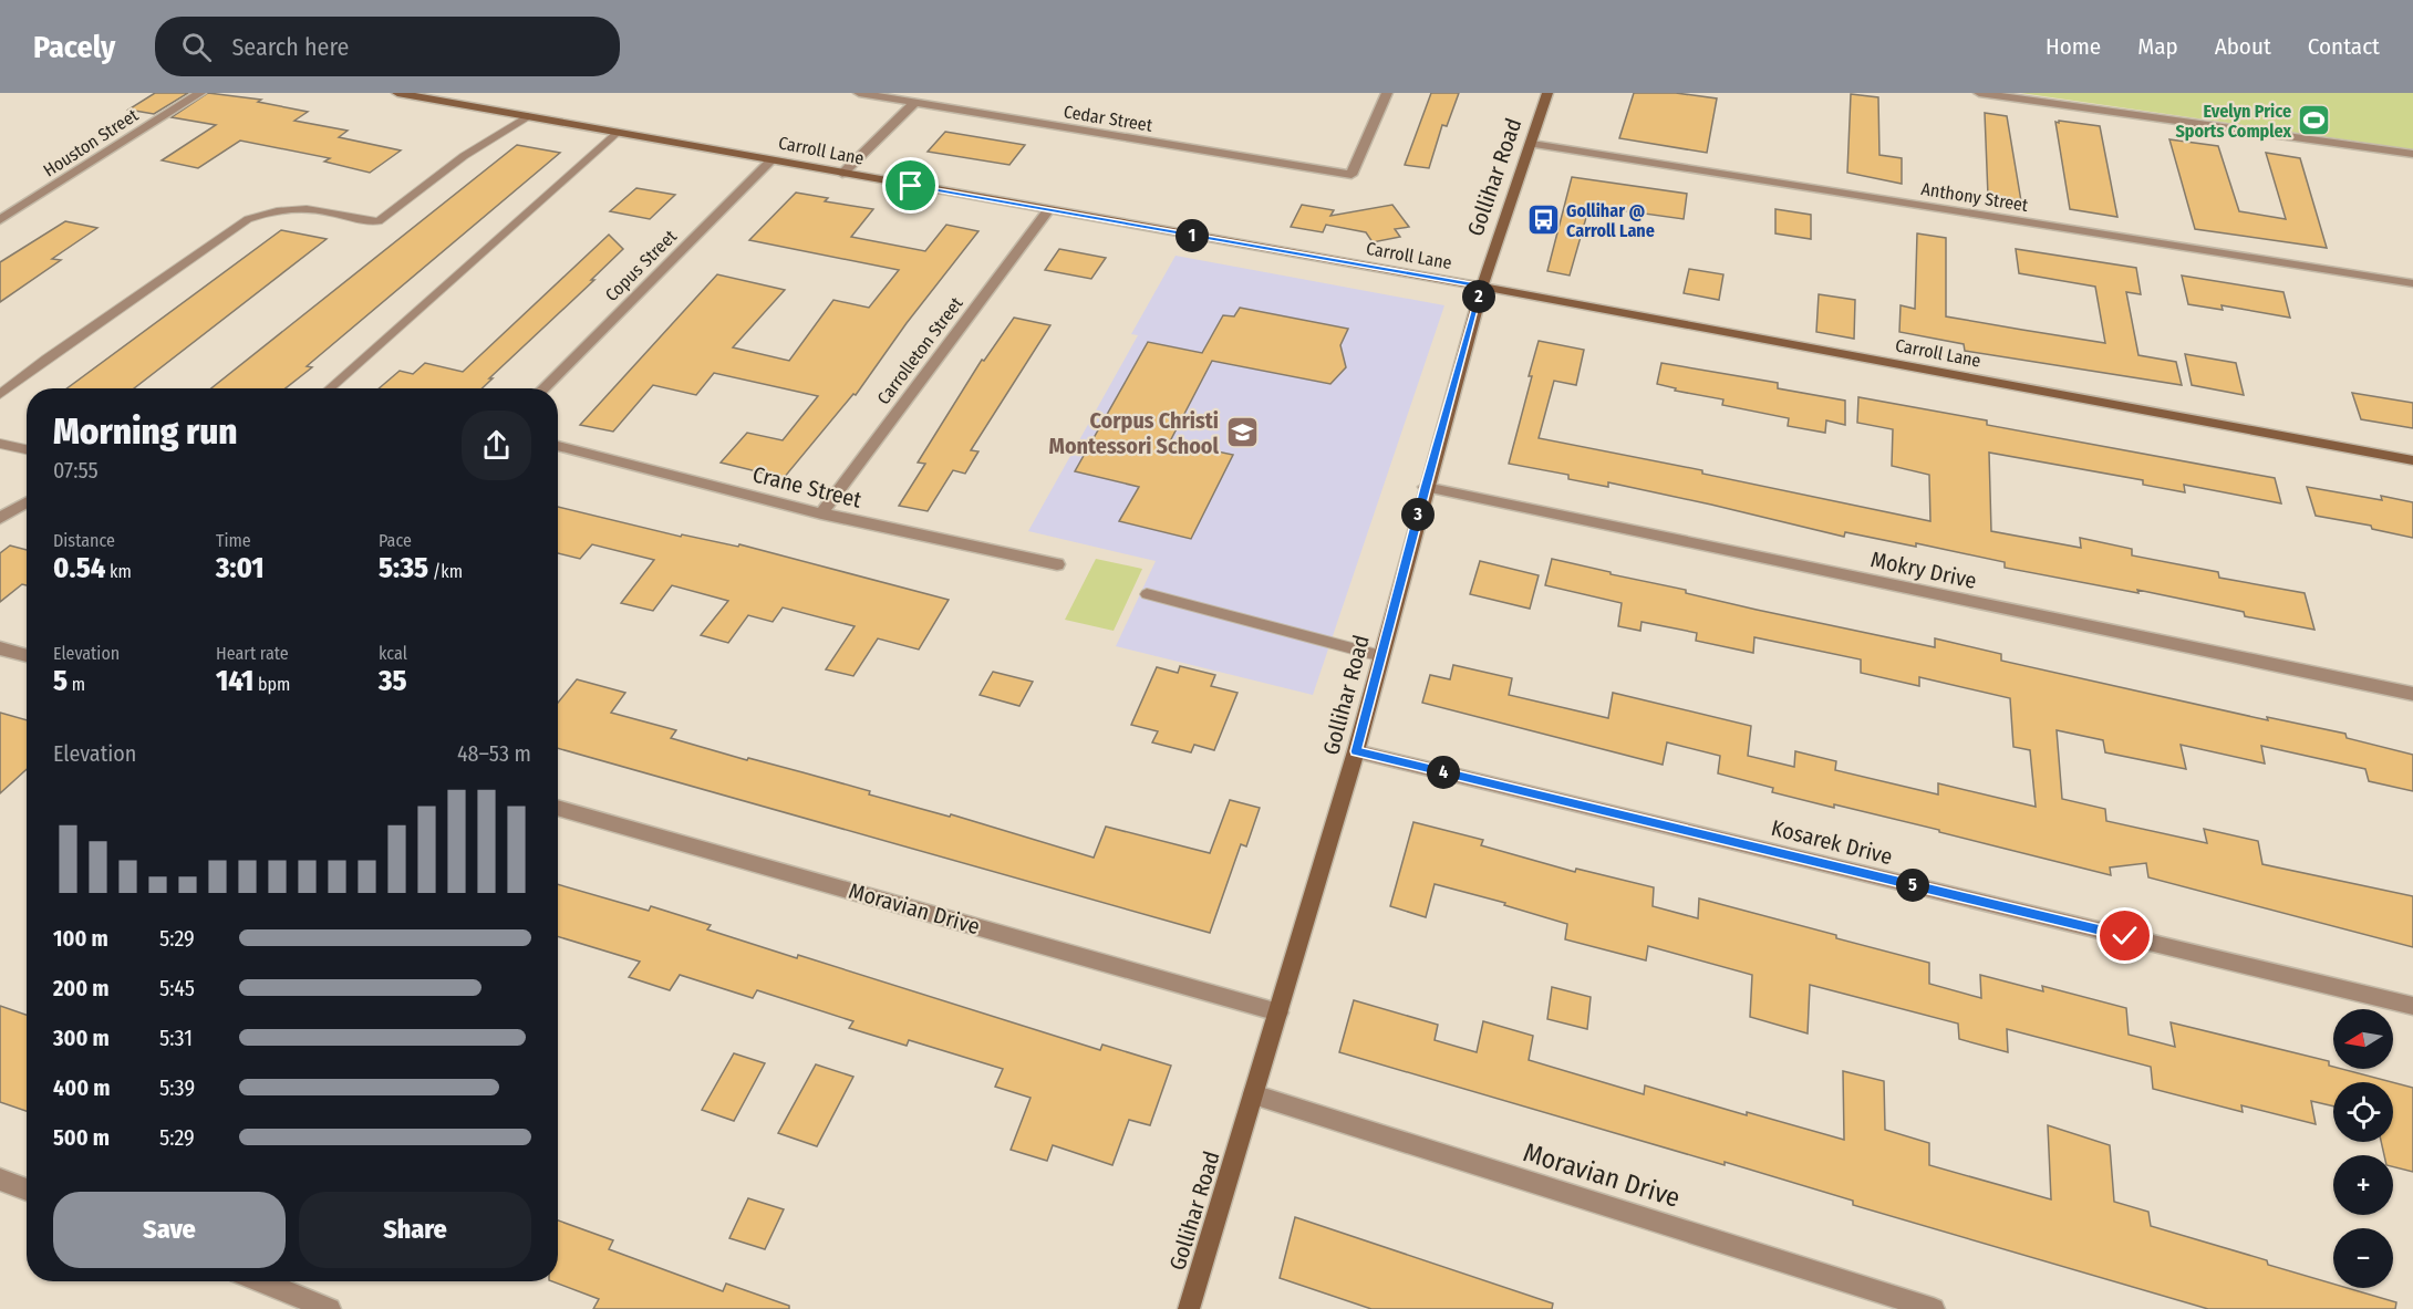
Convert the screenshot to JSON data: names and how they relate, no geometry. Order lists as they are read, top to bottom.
{
  "streets": {
    "street": [
      "Cedar Street",
      "Houston Street",
      "Carroll Lane",
      "Gollihar Road",
      "Anthony Street",
      "Copus Street",
      "Carrolleton Street",
      "Crane Street",
      "Mokry Drive",
      "Kosarek Drive",
      "Moravian Drive"
    ]
  },
  "crossings": [
    ["Carroll Lane", "Gollihar Road"],
    ["Carroll Lane", "Copus Street"],
    ["Carroll Lane", "Carrolleton Street"],
    ["Gollihar Road", "Anthony Street"],
    ["Gollihar Road", "Mokry Drive"],
    ["Gollihar Road", "Kosarek Drive"],
    ["Gollihar Road", "Moravian Drive"],
    ["Carrolleton Street", "Crane Street"]
  ],
  "places": {
    "sports": ["Evelyn Price Sports Complex"],
    "bus stop": ["Gollihar @ Carroll Lane"],
    "school or university": ["Corpus Christi Montessori School"]
  },
  "north": "left",
  "page": {
    "header": "Pacely",
    "search": "Search here",
    "nav": [
      "Home",
      "Map",
      "About",
      "Contact"
    ],
    "pins": [
      "1",
      "2",
      "3",
      "4",
      "5"
    ],
    "heading": ["Morning run", "07:55"],
    "stats": [
      ["Distance", "0.54 km"],
      ["Time", "3:01"],
      ["Pace", "5:35 /km"],
      ["Elevation", "5 m"],
      ["Heart rate", "141 bpm"],
      ["kcal", "35"]
    ],
    "chart": ["Elevation", "48–53 m"],
    "list": [
      {
        "name": "100 m",
        "note": "5:29"
      },
      {
        "name": "200 m",
        "note": "5:45"
      },
      {
        "name": "300 m",
        "note": "5:31"
      },
      {
        "name": "400 m",
        "note": "5:39"
      },
      {
        "name": "500 m",
        "note": "5:29"
      }
    ],
    "map_buttons": ["+", "−"],
    "buttons": ["Save", "Share"]
  }
}
